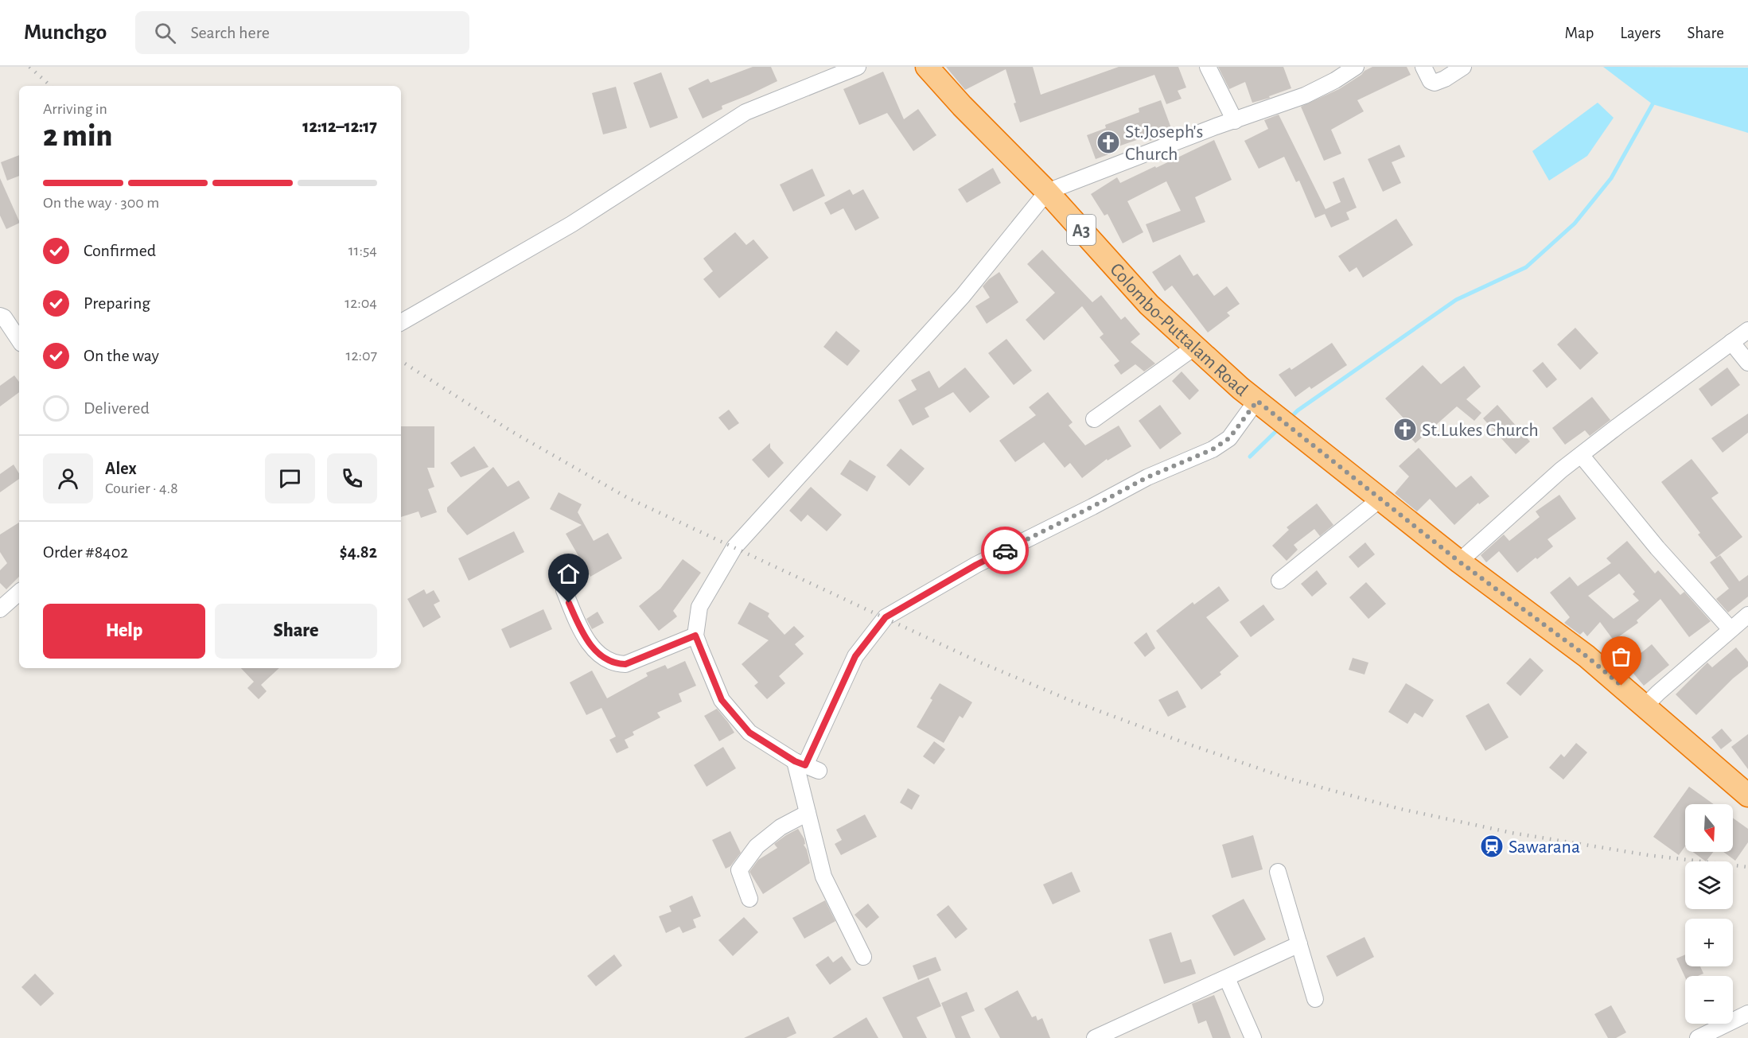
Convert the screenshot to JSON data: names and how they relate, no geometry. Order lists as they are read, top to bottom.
{
  "streets": {
    "highway": ["A3", "Colombo-Puttalam Road"]
  },
  "places": {
    "church": ["St.Joseph's Church", "St.Lukes Church"],
    "station": ["Sawarana"]
  },
  "north": "bottom",
  "page": {
    "header": "Munchgo",
    "search": "Search here",
    "nav": ["Map", "Layers", "Share"],
    "heading": ["2 min", "Arriving in", "12:12–12:17"],
    "panel": [
      "Alex",
      "Courier · 4.8",
      "Order #8402",
      "$4.82"
    ],
    "bar": "On the way · 300 m",
    "list": [
      ["Confirmed", "11:54"],
      ["Preparing", "12:04"],
      ["On the way", "12:07"],
      "Delivered"
    ],
    "buttons": ["Help", "Share"],
    "map_buttons": ["+", "−"]
  }
}
